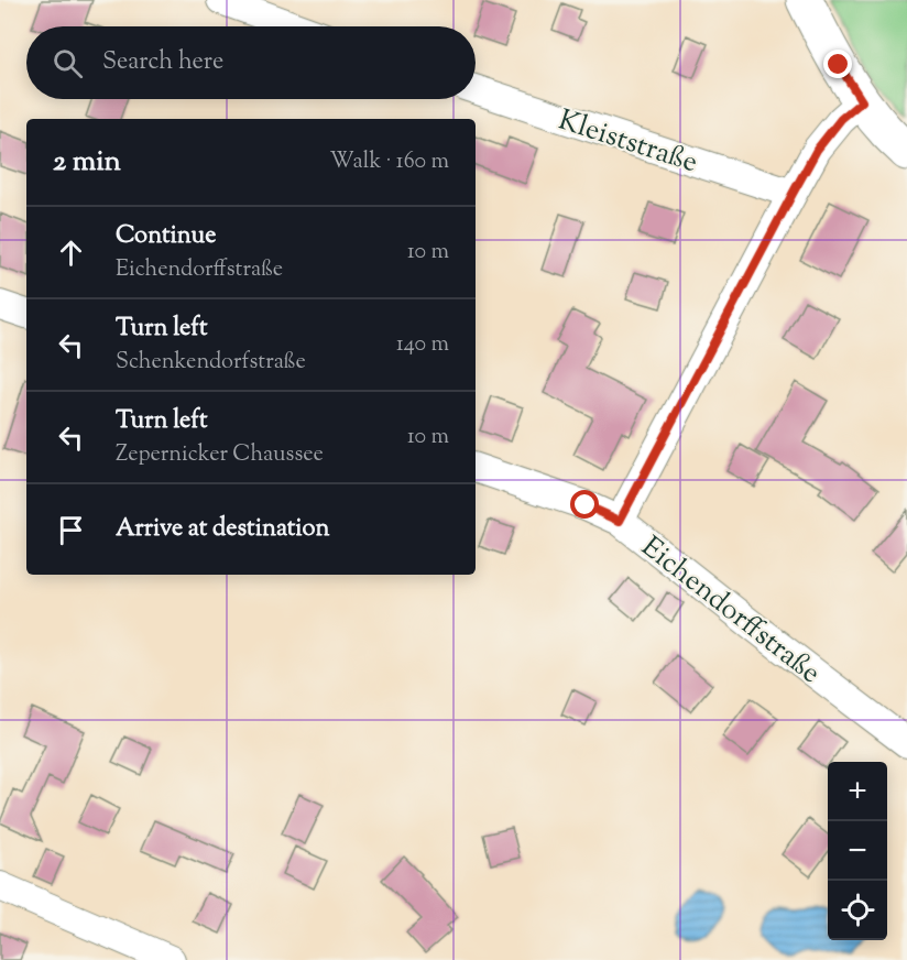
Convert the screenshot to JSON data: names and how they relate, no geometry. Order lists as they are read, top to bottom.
{
  "streets": {
    "street": ["Kleiststraße", "Eichendorffstraße"]
  },
  "page": {
    "search": "Search here",
    "heading": ["2 min", "Walk · 160 m"],
    "list": [
      ["Continue", "Eichendorffstraße", "10 m"],
      ["Turn left", "Schenkendorfstraße", "140 m"],
      ["Turn left", "Zepernicker Chaussee", "10 m"],
      "Arrive at destination"
    ],
    "map_buttons": ["+", "−"]
  }
}
